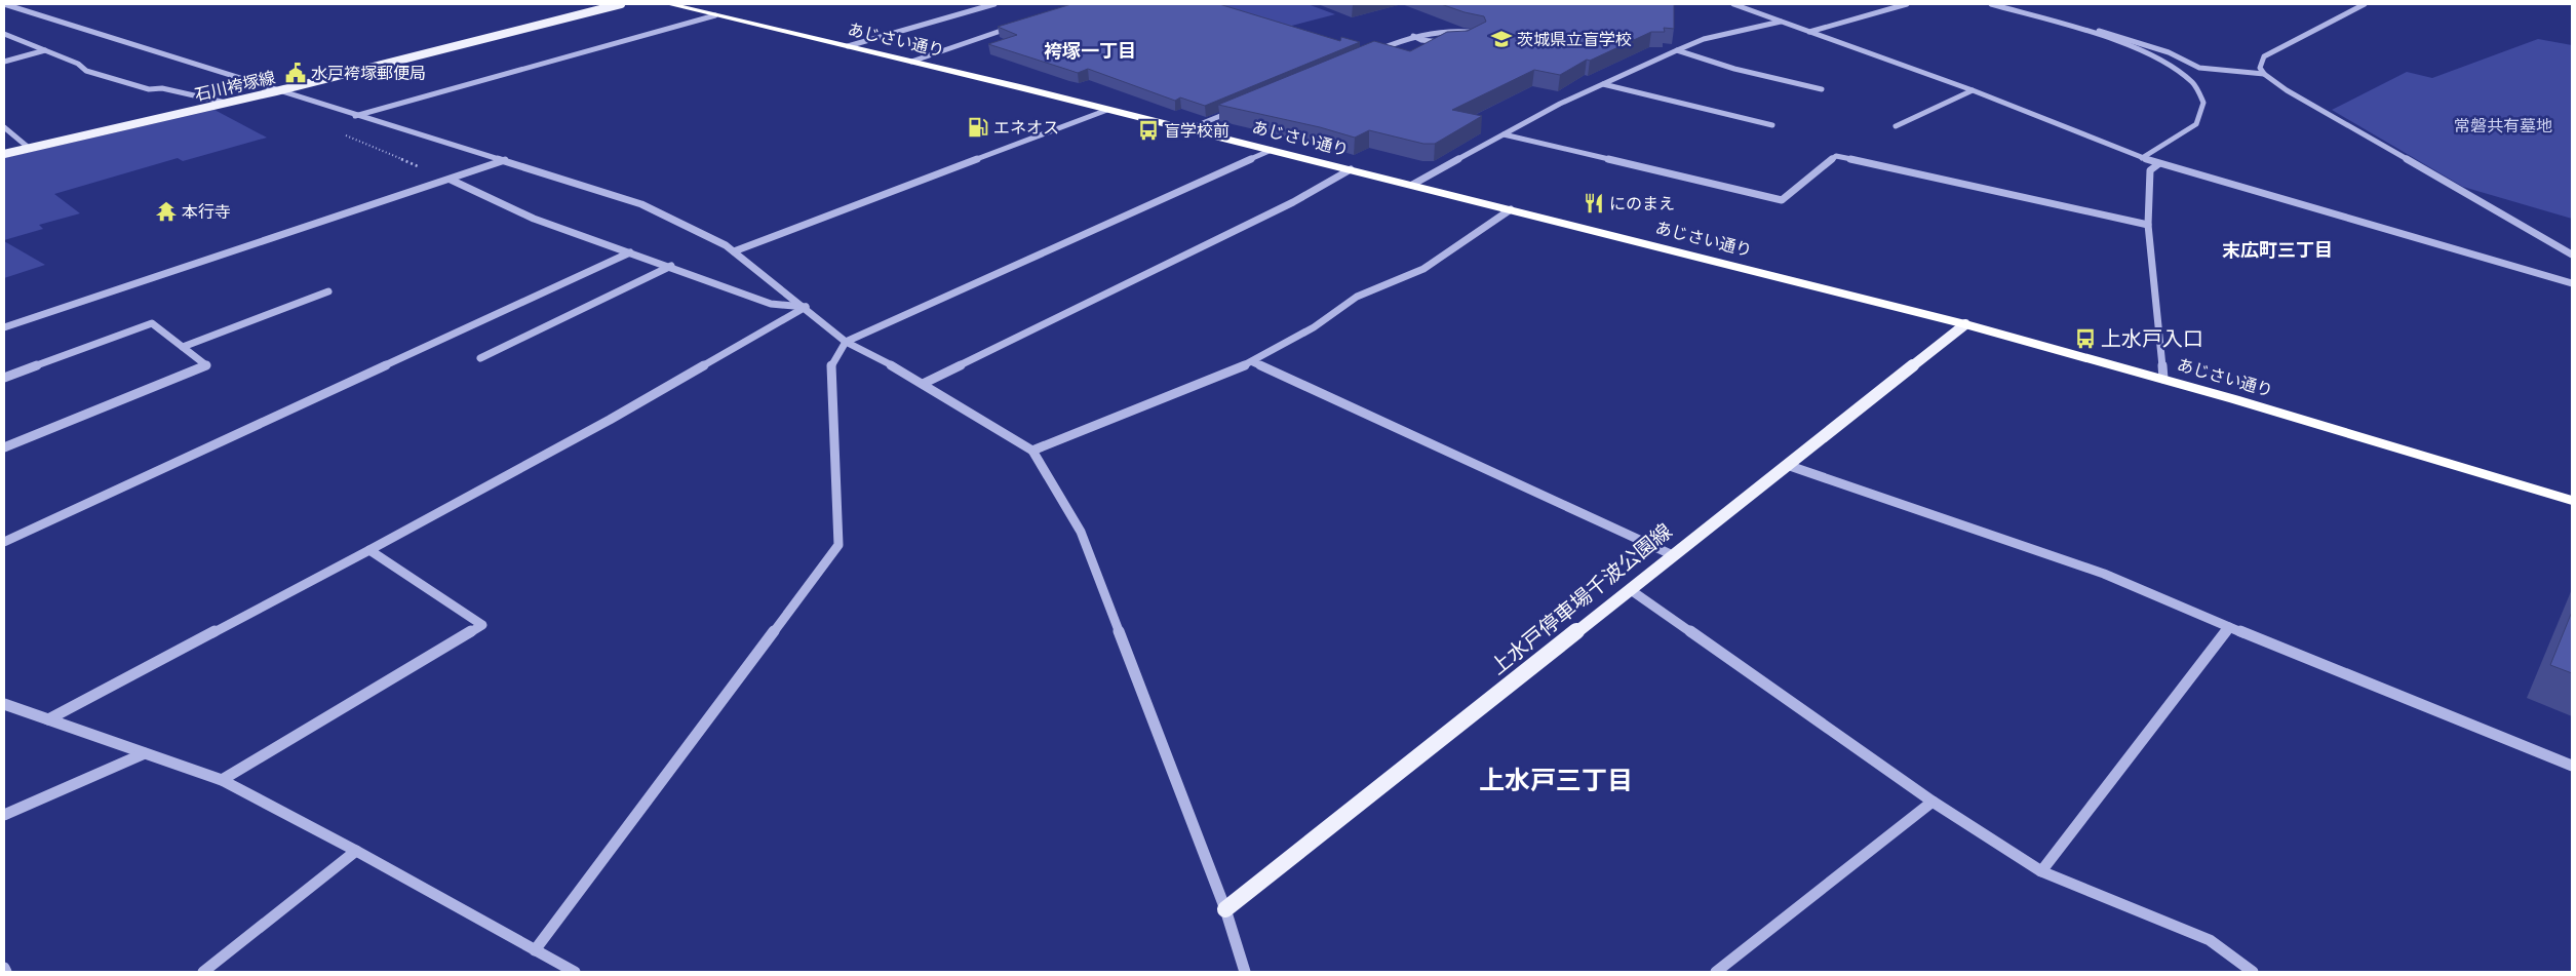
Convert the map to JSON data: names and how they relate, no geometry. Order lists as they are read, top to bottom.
{
  "streets": {
    "highway": ["あじさい通り"],
    "main road": ["石川袴塚線", "上水戸停車場千波公園線"]
  },
  "crossings": [
    ["あじさい通り", "上水戸停車場千波公園線"]
  ],
  "districts": ["袴塚一丁目", "末広町三丁目", "上水戸三丁目"],
  "parks": ["常磐共有墓地"],
  "places": {
    "school or university": ["茨城県立盲学校"],
    "public building": ["水戸袴塚郵便局"],
    "fuel station": ["エネオス"],
    "bus stop": ["盲学校前", "上水戸入口"],
    "restaurant": ["にのまえ"],
    "temple": ["本行寺"]
  }
}
